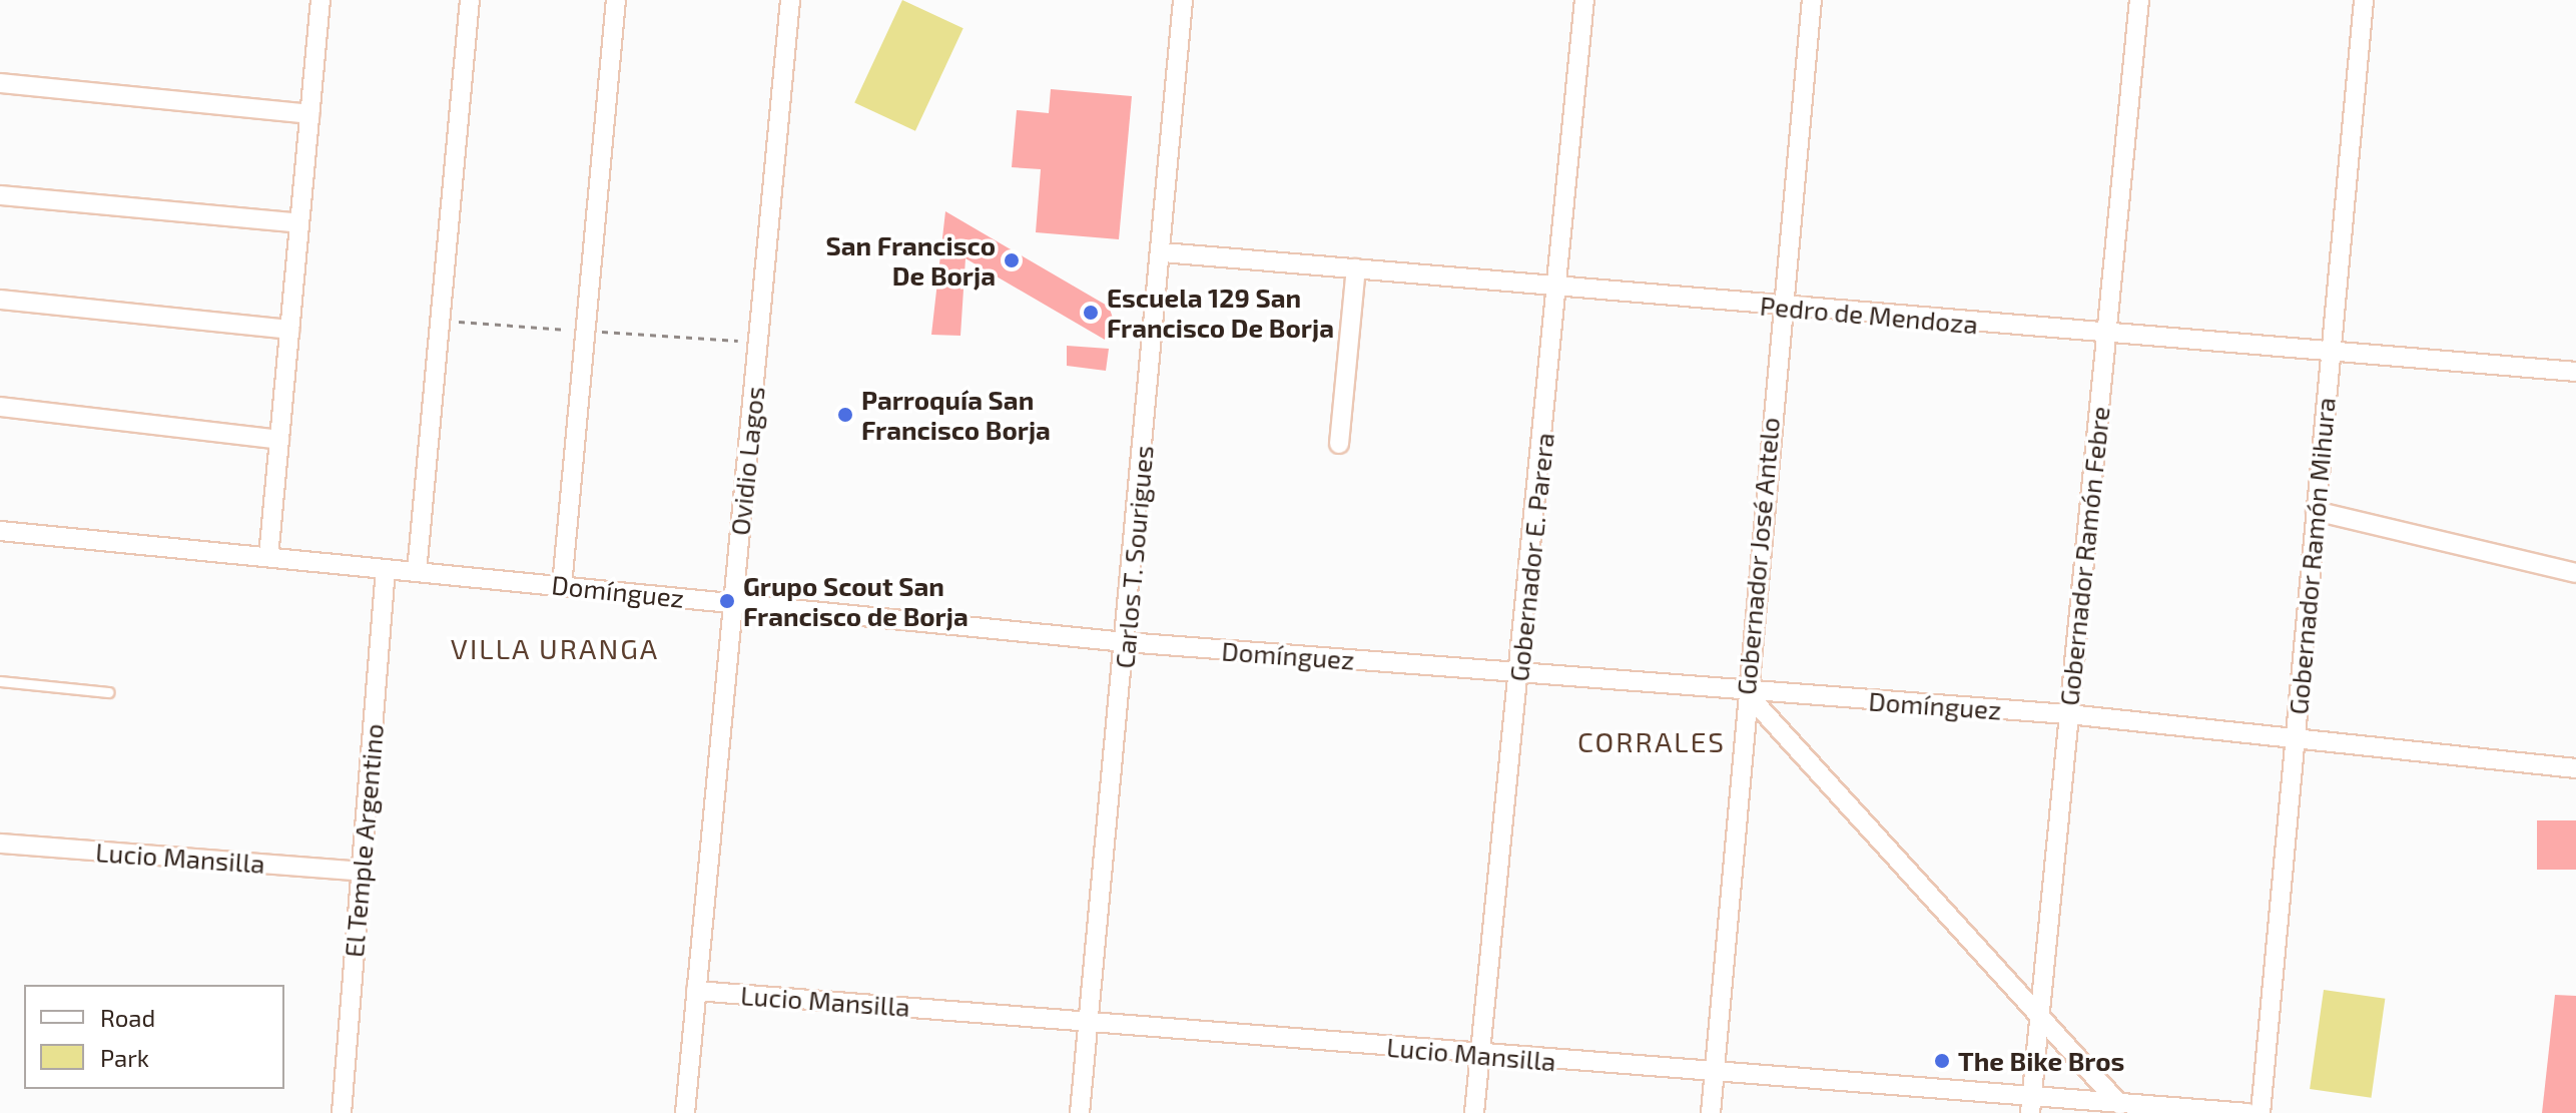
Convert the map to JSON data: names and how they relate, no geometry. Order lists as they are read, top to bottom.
{
  "streets": {
    "street": [
      "Pedro de Mendoza",
      "Ovidio Lagos",
      "Gobernador José Antelo",
      "Gobernador Ramón Febre",
      "Gobernador Ramón Mihura",
      "Carlos T. Sourigues",
      "Gobernador E. Parera",
      "Domínguez",
      "El Temple Argentino",
      "Lucio Mansilla"
    ]
  },
  "crossings": [
    ["Pedro de Mendoza", "Gobernador José Antelo"],
    ["Pedro de Mendoza", "Gobernador Ramón Febre"],
    ["Pedro de Mendoza", "Gobernador Ramón Mihura"],
    ["Pedro de Mendoza", "Carlos T. Sourigues"],
    ["Pedro de Mendoza", "Gobernador E. Parera"],
    ["Ovidio Lagos", "Domínguez"],
    ["Ovidio Lagos", "Lucio Mansilla"],
    ["Gobernador José Antelo", "Domínguez"],
    ["Gobernador José Antelo", "Lucio Mansilla"],
    ["Gobernador Ramón Febre", "Domínguez"],
    ["Gobernador Ramón Febre", "Lucio Mansilla"],
    ["Gobernador Ramón Mihura", "Domínguez"],
    ["Carlos T. Sourigues", "Domínguez"],
    ["Carlos T. Sourigues", "Lucio Mansilla"],
    ["Gobernador E. Parera", "Domínguez"],
    ["Gobernador E. Parera", "Lucio Mansilla"],
    ["Domínguez", "El Temple Argentino"],
    ["El Temple Argentino", "Lucio Mansilla"]
  ],
  "districts": ["VILLA URANGA", "CORRALES"],
  "places": [
    "San Francisco De Borja",
    "Escuela 129 San Francisco De Borja",
    "Parroquía San Francisco Borja",
    "Grupo Scout San Francisco de Borja",
    "The Bike Bros"
  ],
  "legend": ["Road", "Park"]
}
